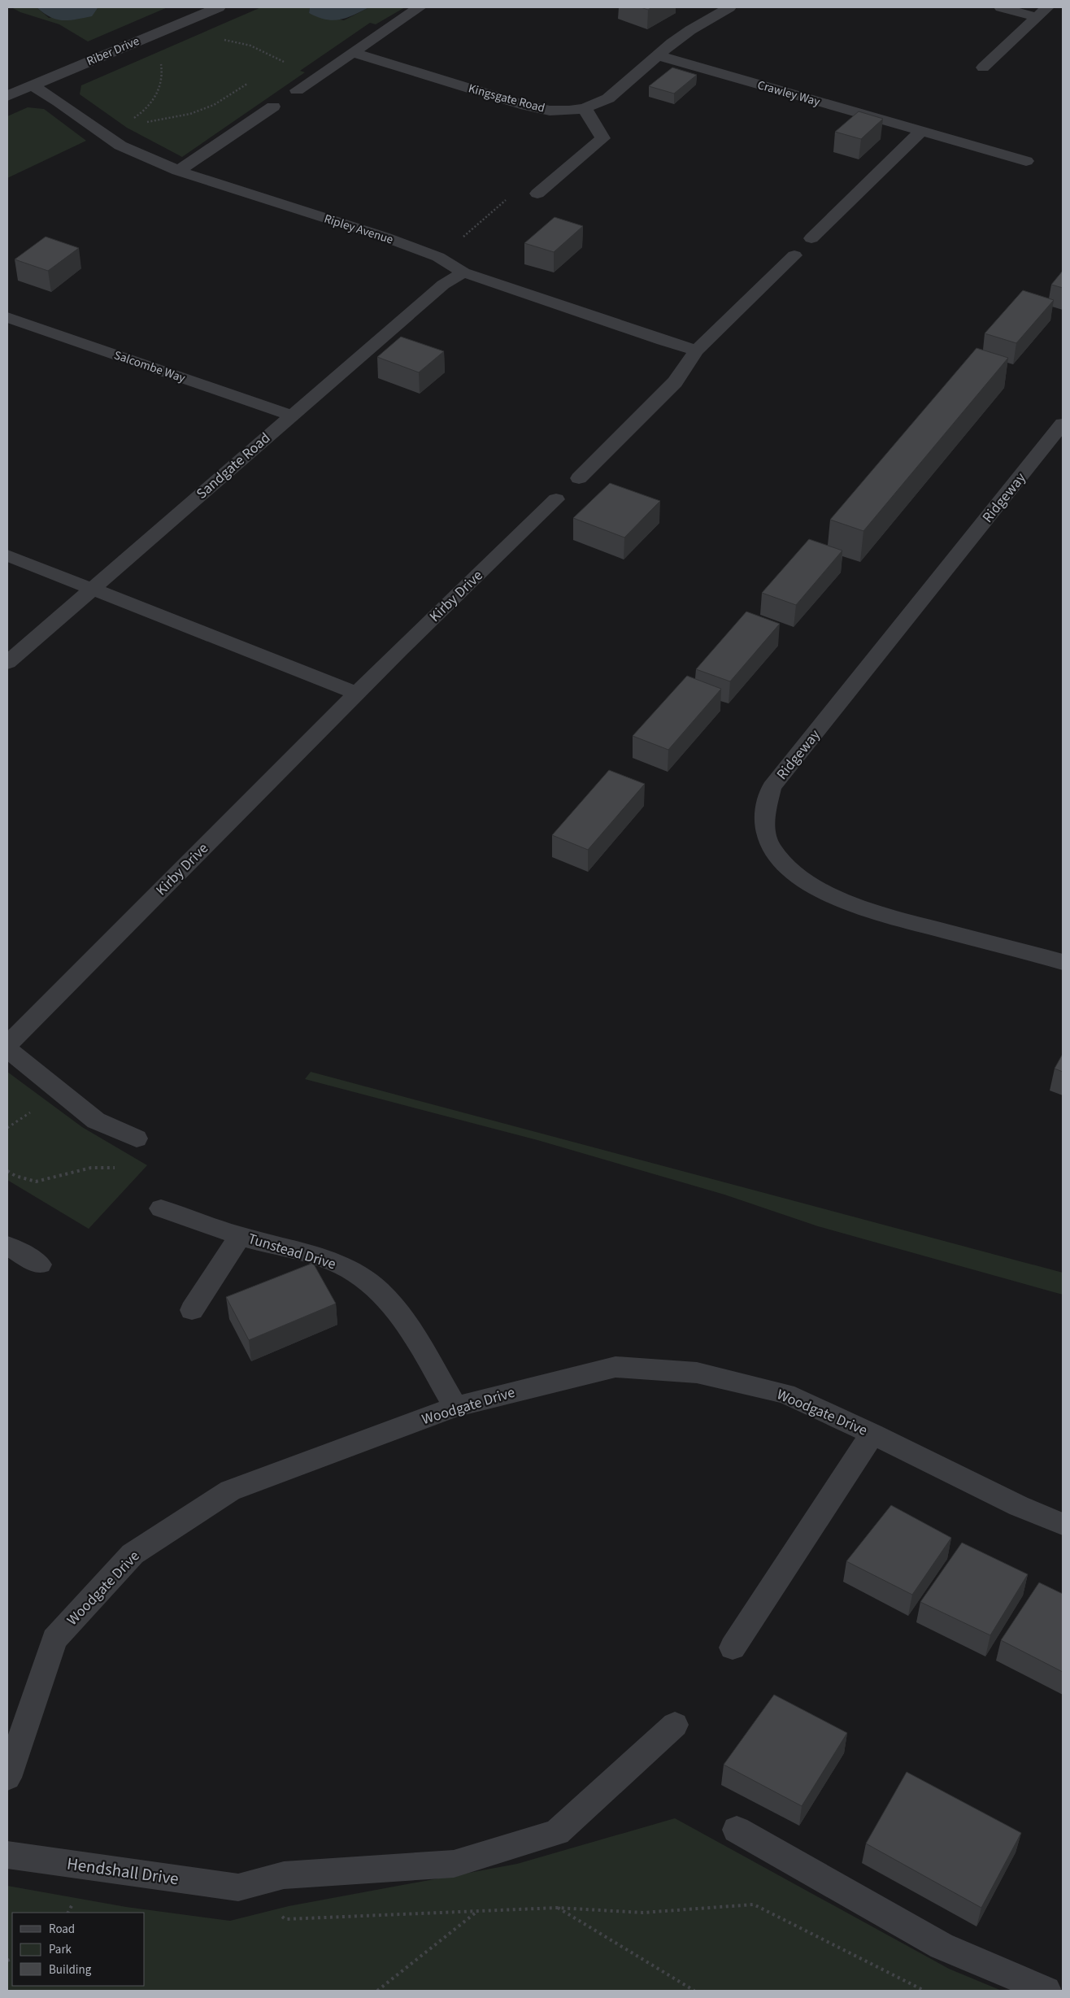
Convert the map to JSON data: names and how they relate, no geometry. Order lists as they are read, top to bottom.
{
  "streets": {
    "street": [
      "Riber Drive",
      "Crawley Way",
      "Kingsgate Road",
      "Ripley Avenue",
      "Salcombe Way",
      "Sandgate Road",
      "Ridgeway",
      "Kirby Drive",
      "Tunstead Drive",
      "Woodgate Drive",
      "Hendshall Drive"
    ]
  },
  "crossings": [
    ["Riber Drive", "Ripley Avenue"],
    ["Crawley Way", "Kingsgate Road"],
    ["Ripley Avenue", "Sandgate Road"],
    ["Salcombe Way", "Sandgate Road"],
    ["Tunstead Drive", "Woodgate Drive"]
  ],
  "legend": ["Road", "Park", "Building"]
}
